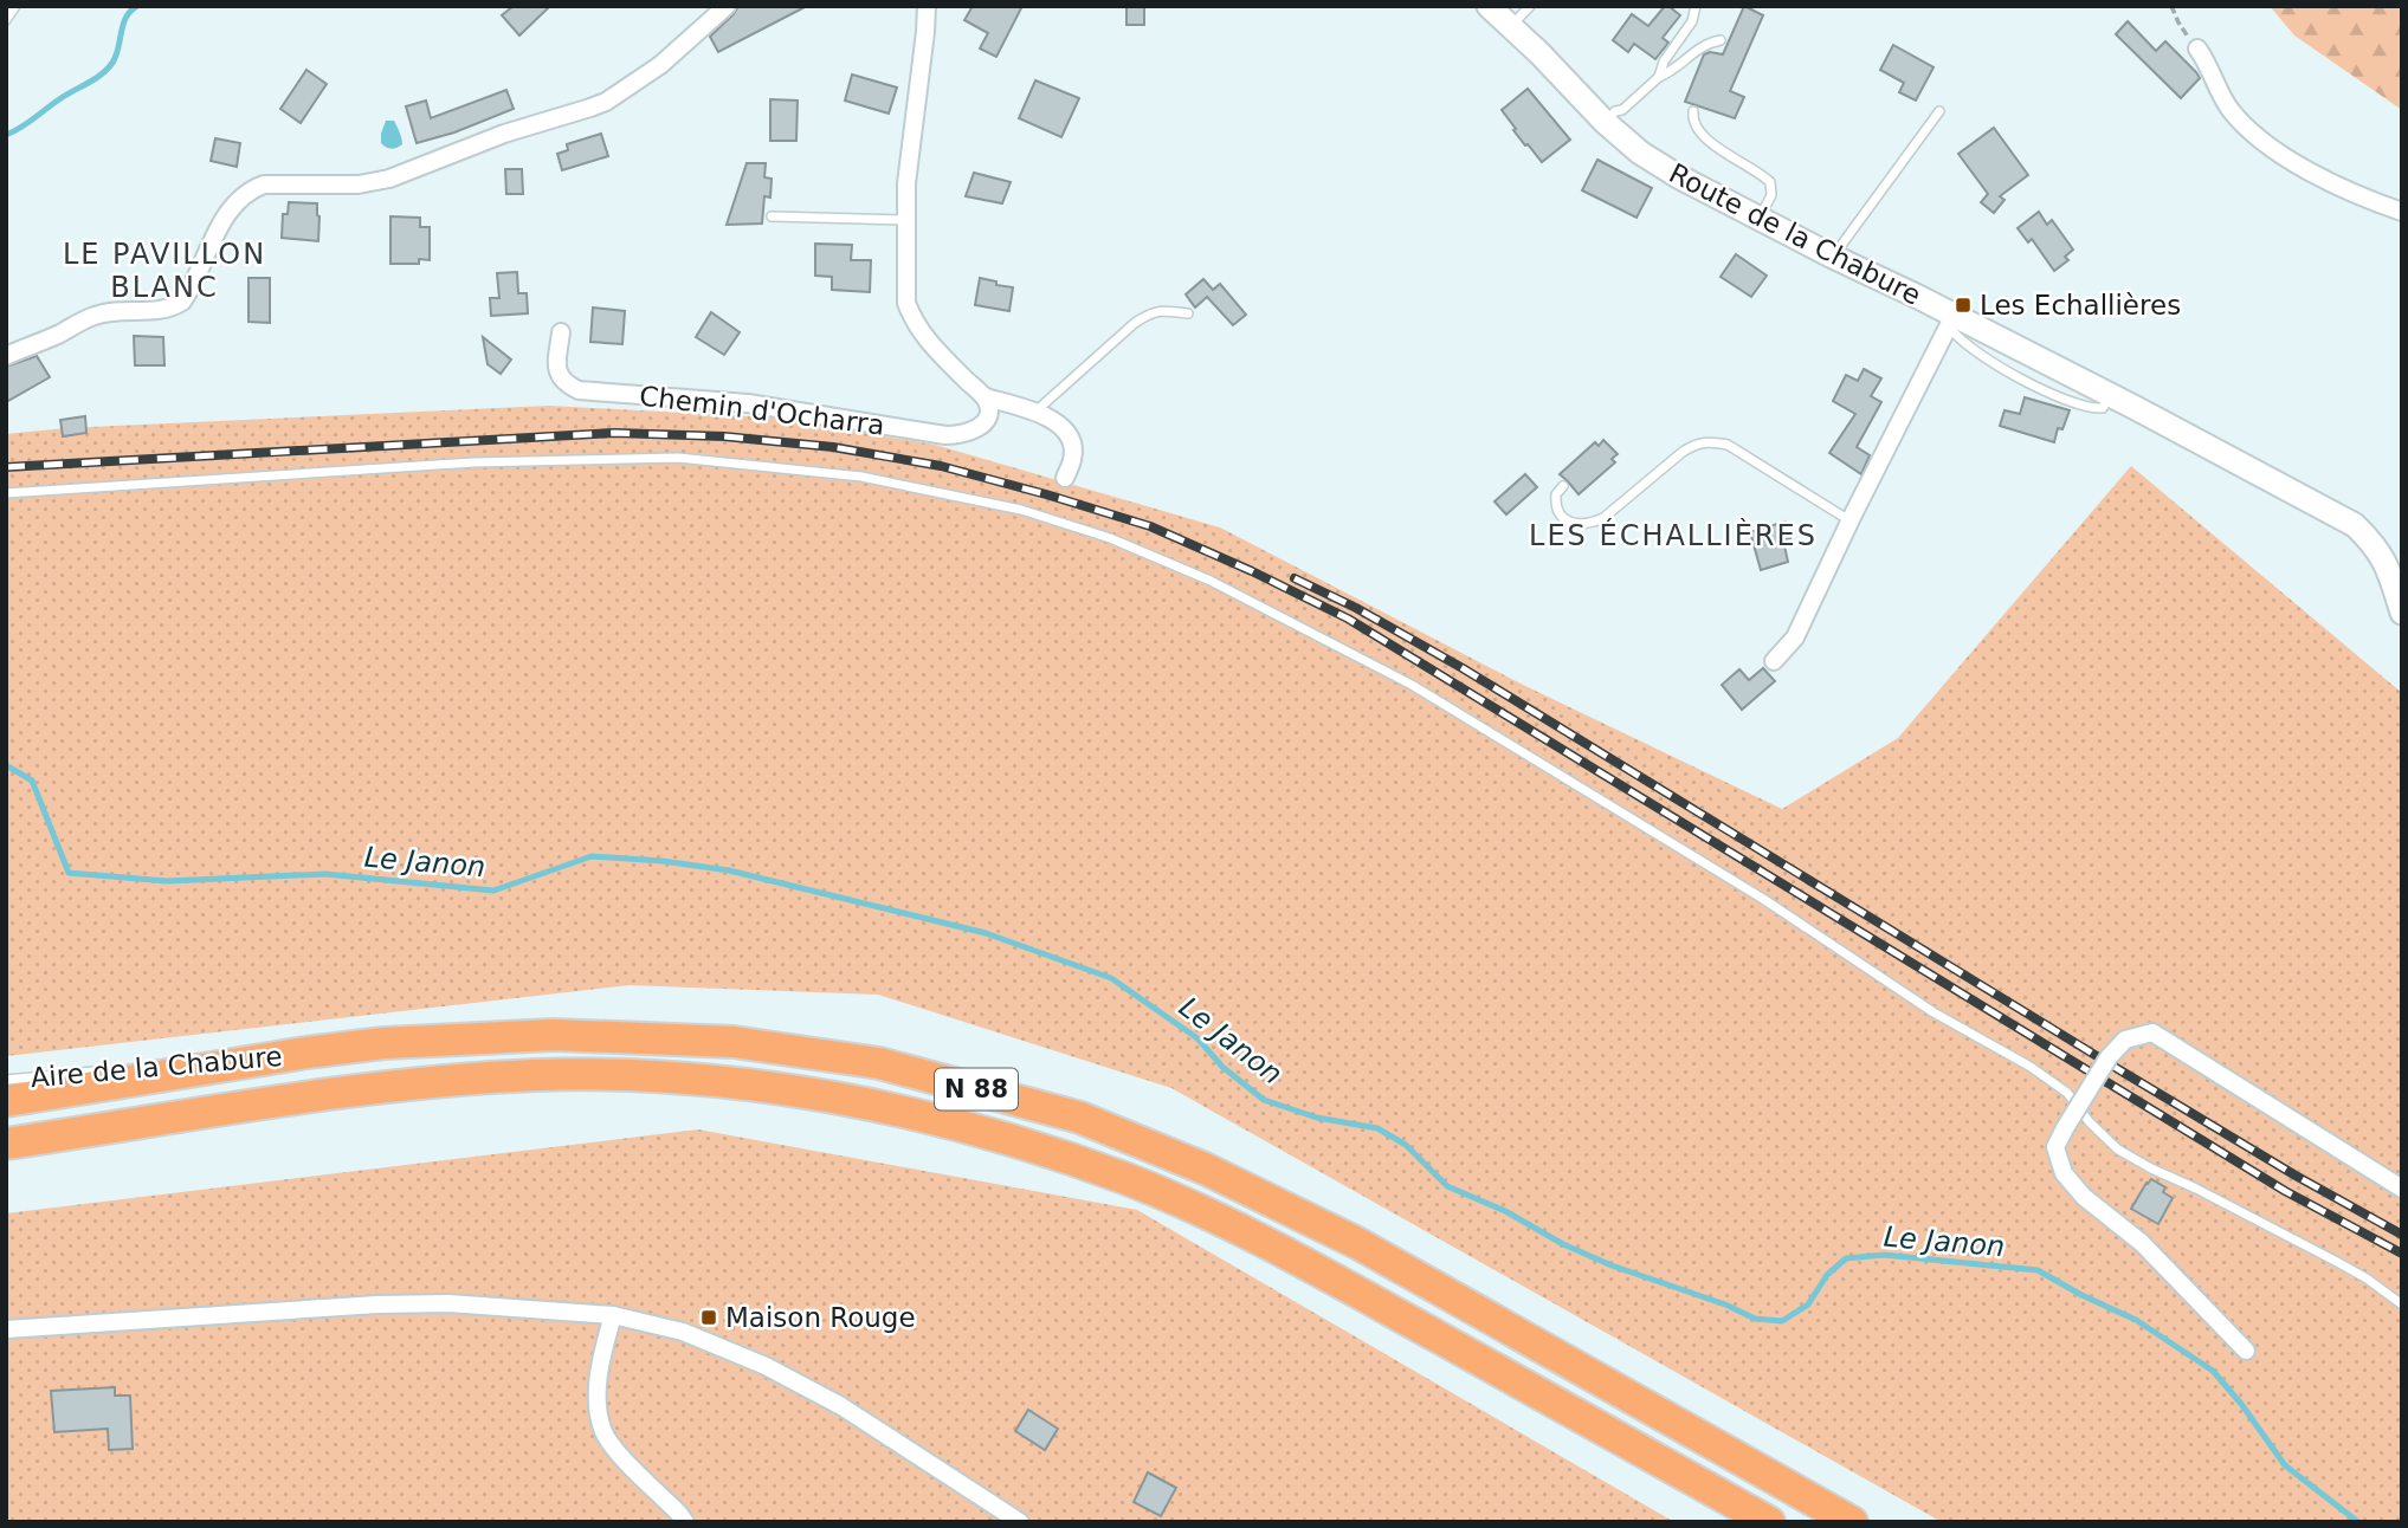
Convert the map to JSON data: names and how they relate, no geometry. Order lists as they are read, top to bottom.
{
  "streets": {
    "highway": ["N 88"],
    "main road": ["Route de la Chabure"],
    "street": ["Chemin d'Ocharra"],
    "lane": ["Aire de la Chabure"]
  },
  "crossings": [
    ["Aire de la Chabure", "N 88"]
  ],
  "districts": ["LE PAVILLON BLANC", "LES ÉCHALLIÈRES"],
  "water": ["Le Janon"],
  "places": {
    "transit": ["Les Echallières", "Maison Rouge"]
  }
}
